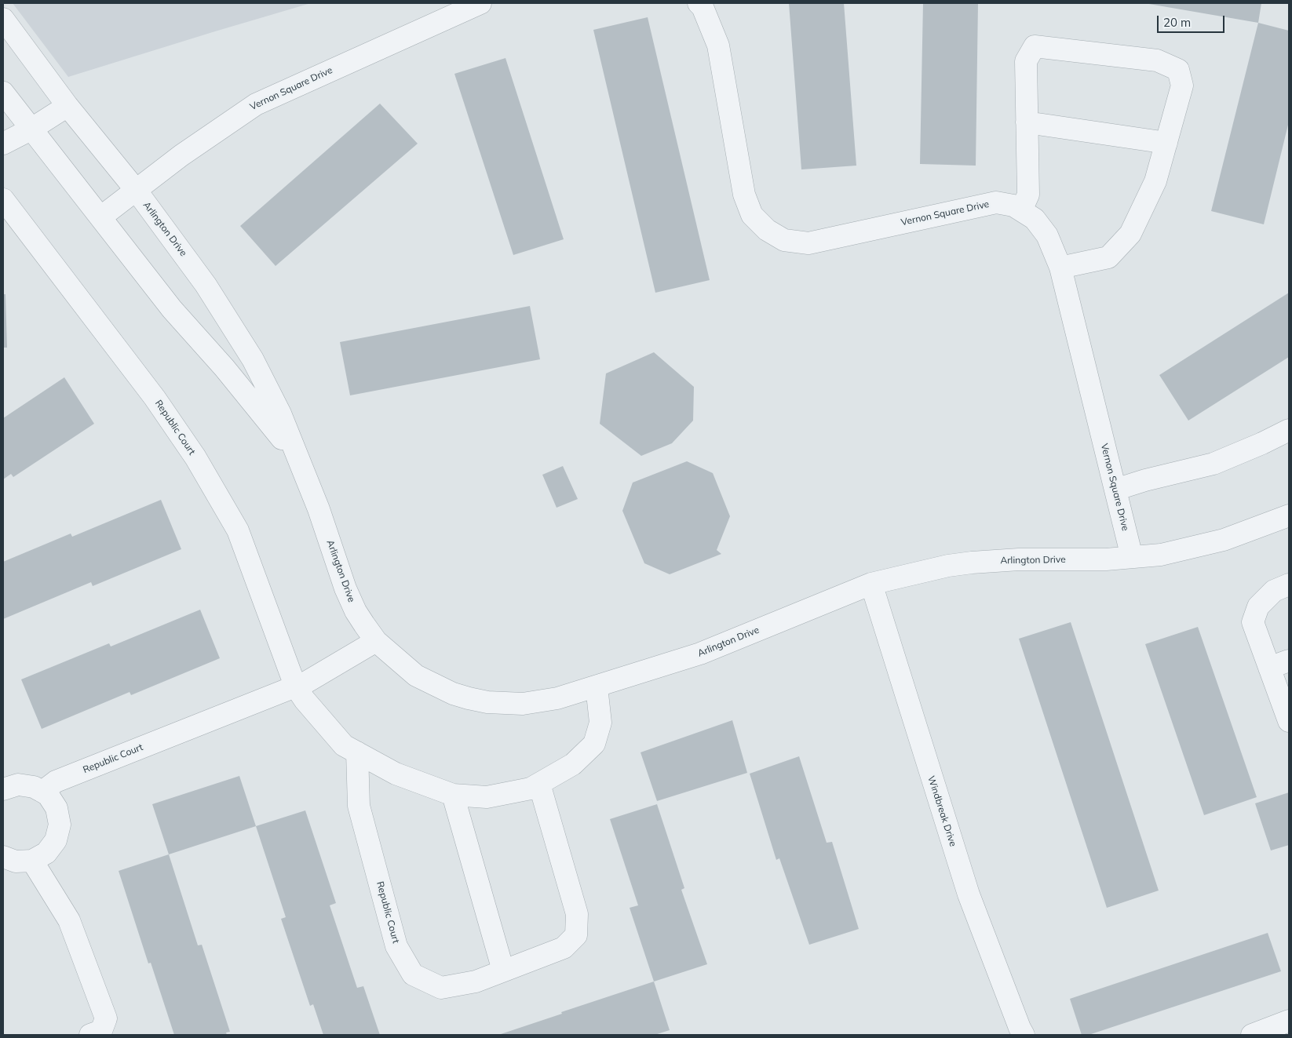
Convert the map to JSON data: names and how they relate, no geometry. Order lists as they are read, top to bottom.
{
  "streets": {
    "street": [
      "Vernon Square Drive",
      "Arlington Drive",
      "Republic Court",
      "Windbreak Drive"
    ]
  },
  "crossings": [
    ["Vernon Square Drive", "Arlington Drive"],
    ["Arlington Drive", "Republic Court"],
    ["Arlington Drive", "Windbreak Drive"]
  ],
  "scale_bar": "20 m"
}
